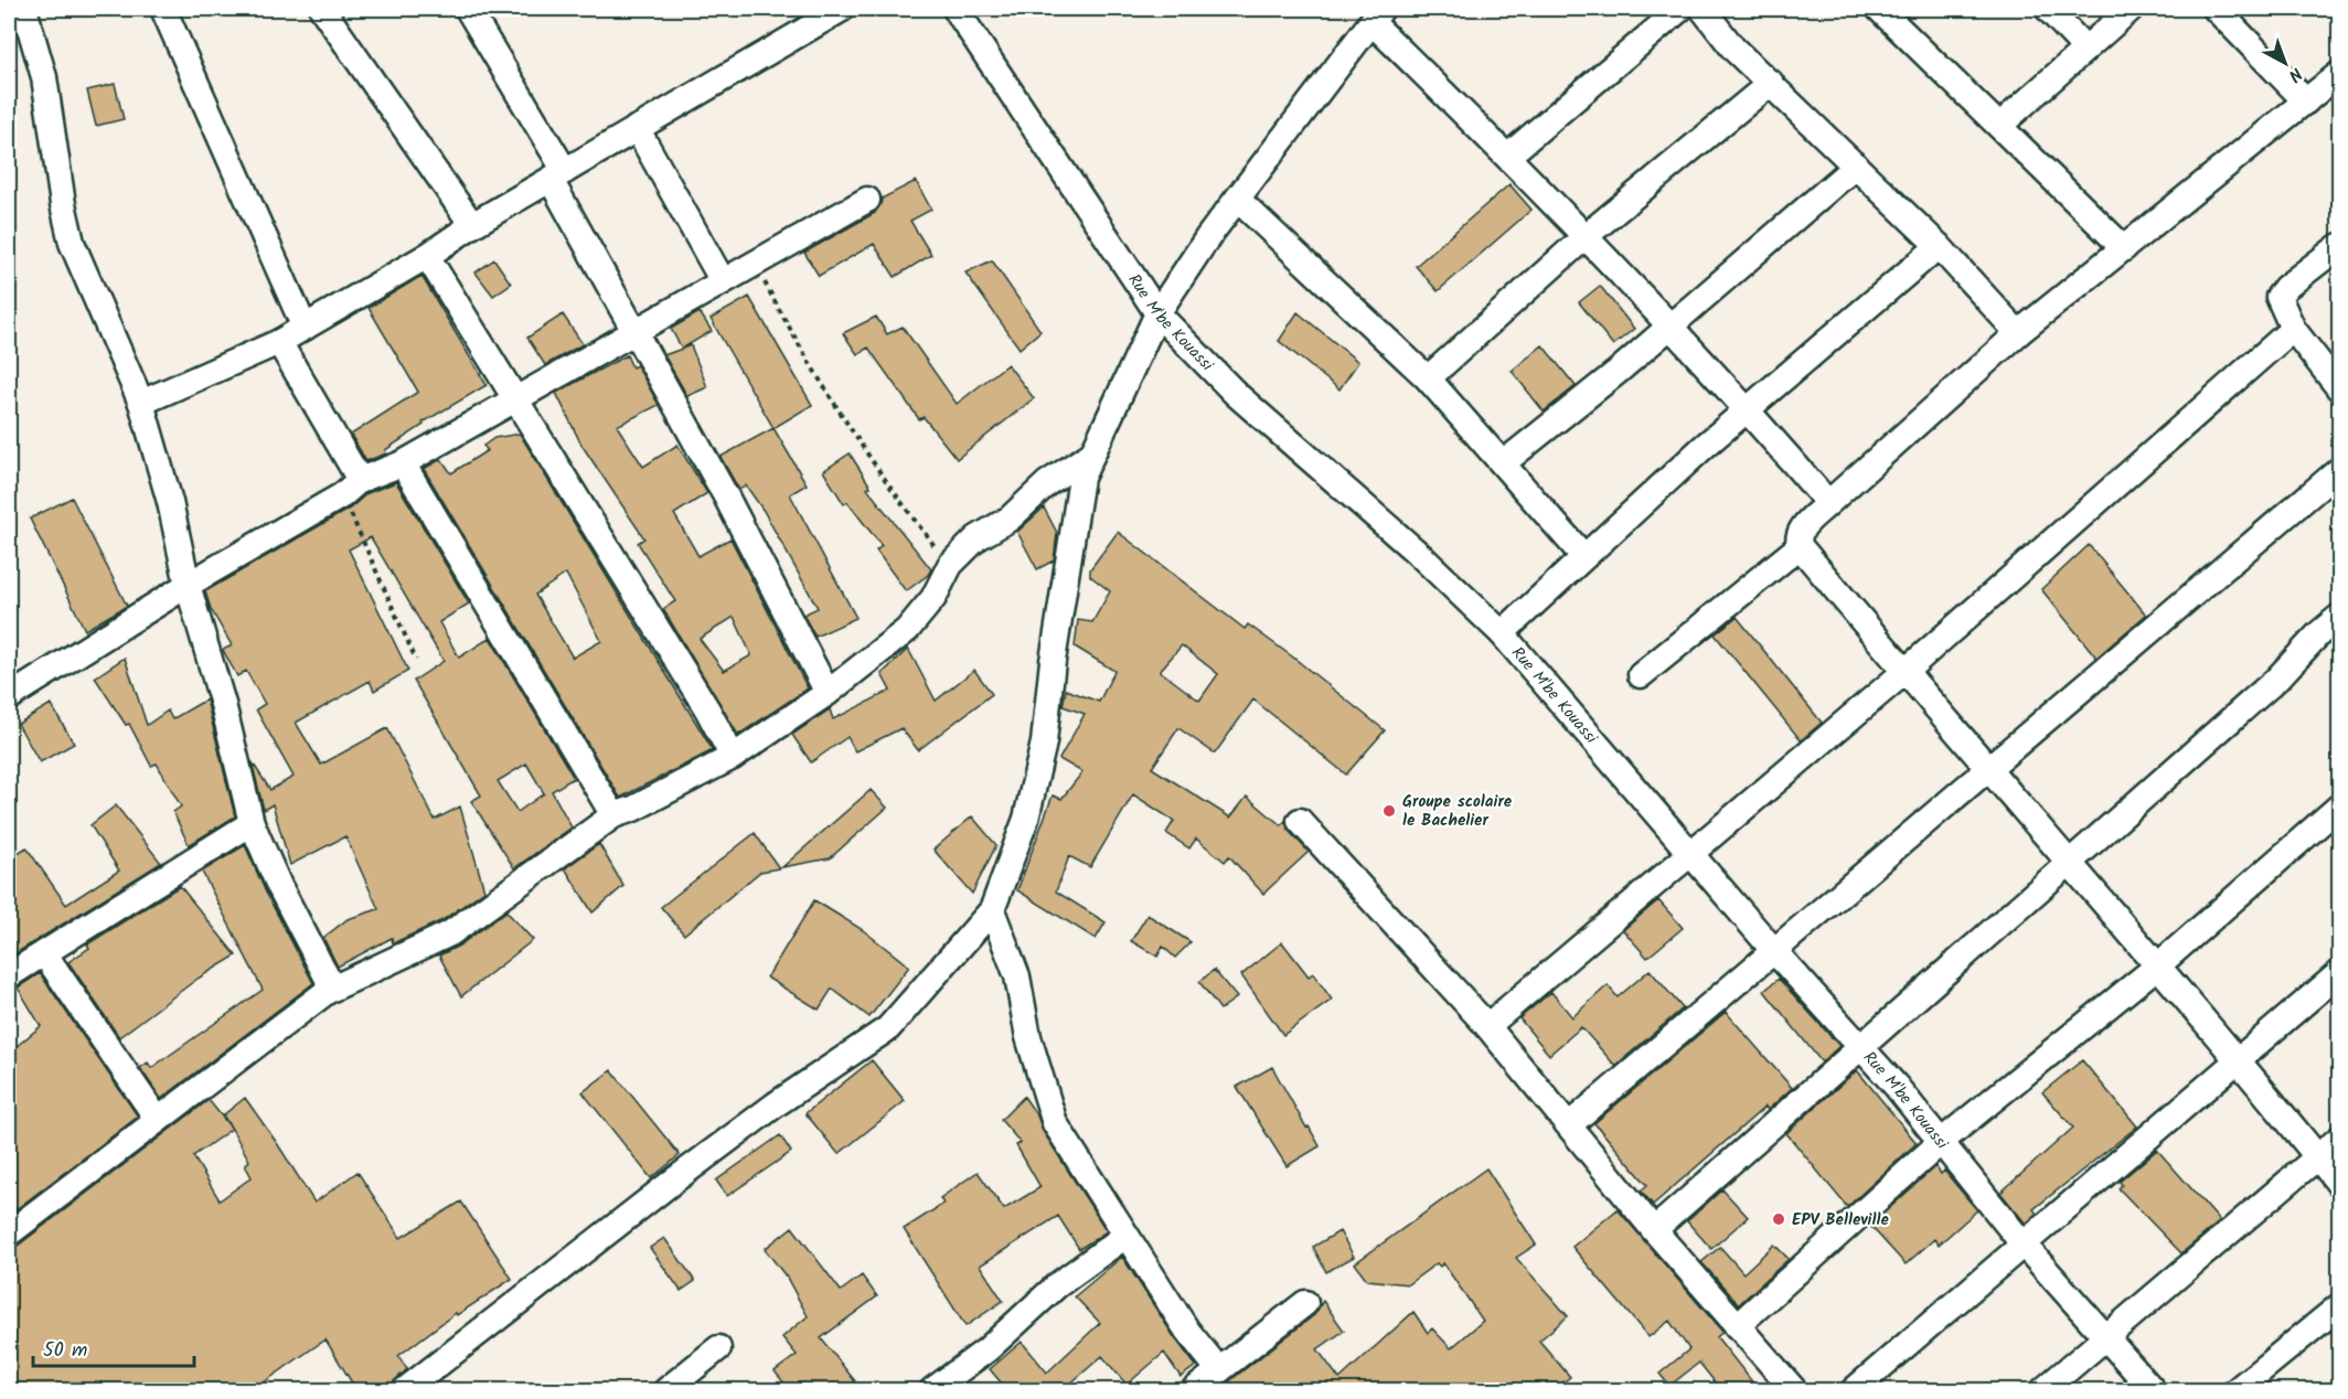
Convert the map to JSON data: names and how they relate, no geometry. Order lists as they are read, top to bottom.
{
  "streets": {
    "street": ["Rue M'be Kouassi"]
  },
  "places": ["Groupe scolaire le Bachelier", "EPV Belleville"],
  "scale_bar": "50 m",
  "north": "bottom right"
}
